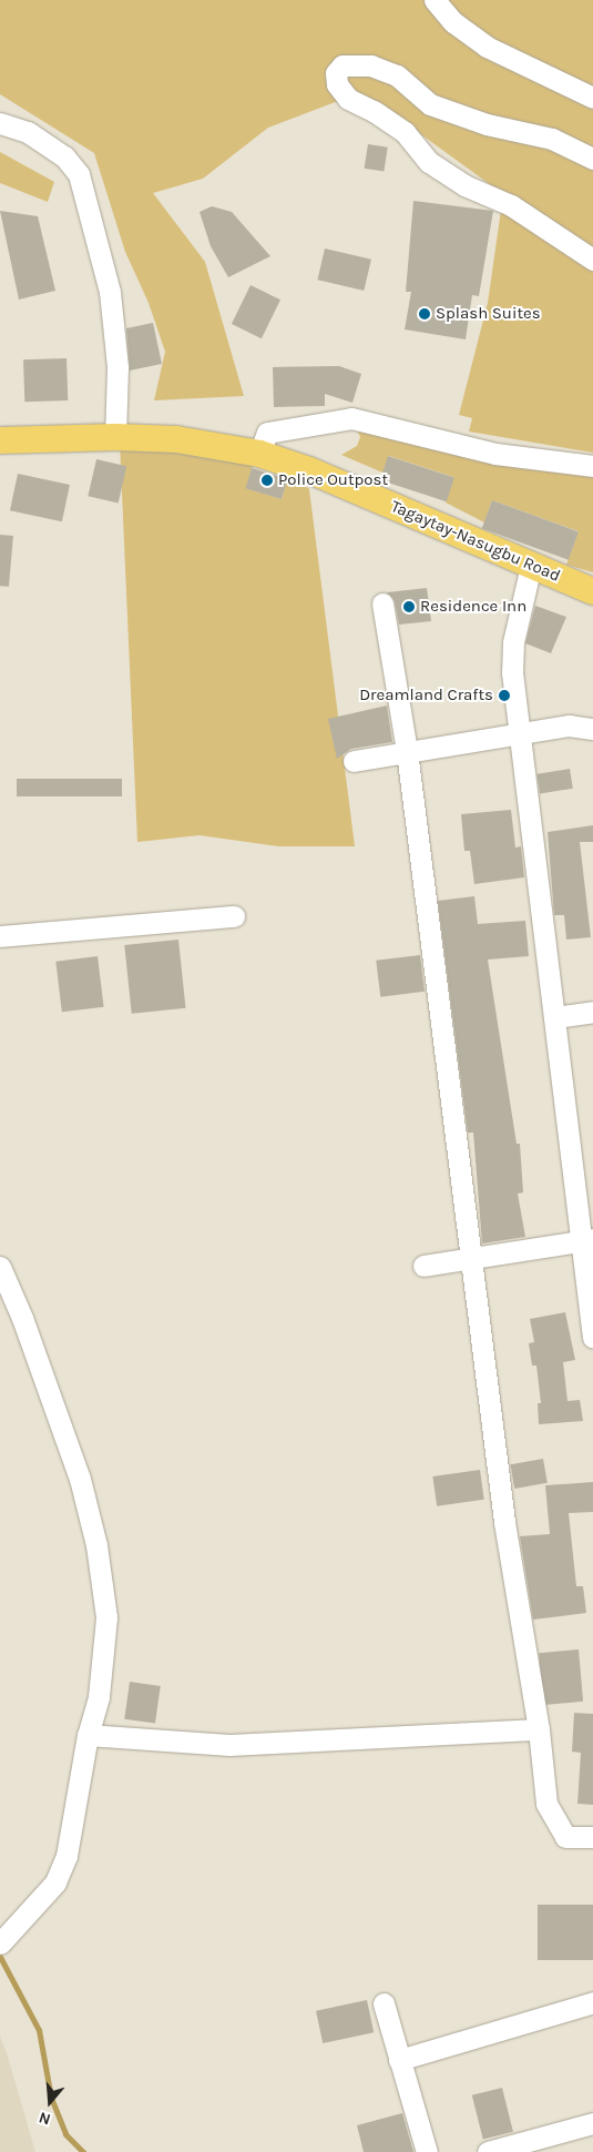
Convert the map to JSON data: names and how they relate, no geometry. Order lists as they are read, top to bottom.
{
  "streets": {
    "main road": ["Tagaytay-Nasugbu Road"]
  },
  "places": [
    "Splash Suites",
    "Police Outpost",
    "Residence Inn",
    "Dreamland Crafts"
  ],
  "north": "bottom"
}
